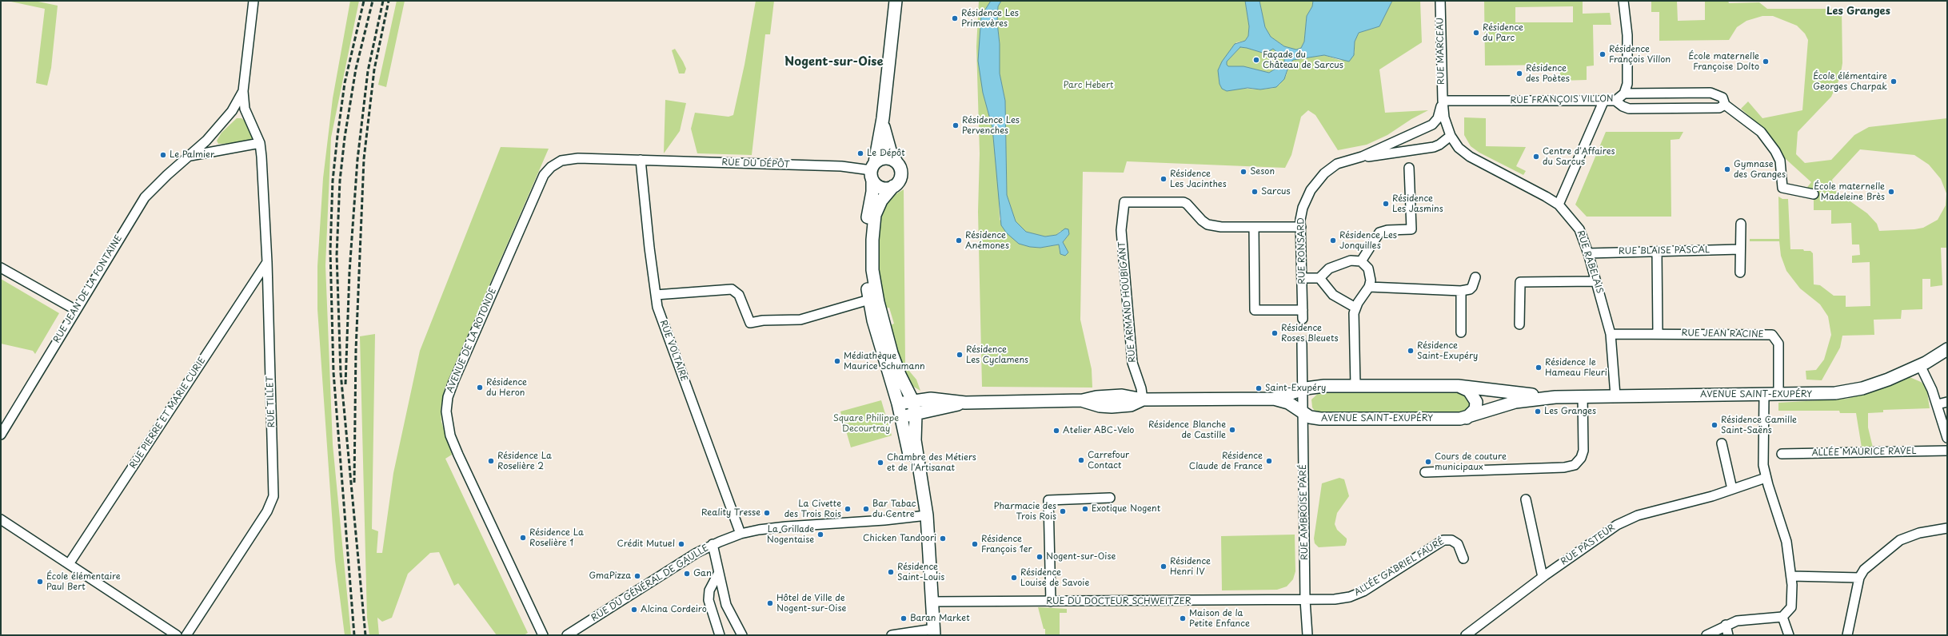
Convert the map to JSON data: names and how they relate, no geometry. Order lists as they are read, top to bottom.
{
  "streets": {
    "street": [
      "RUE MARCEAU",
      "RUE FRANÇOIS VILLON",
      "RUE DU DÉPÔT",
      "RUE RONSARD",
      "RUE BLAISE PASCAL",
      "RUE RABELAIS",
      "RUE JEAN DE LA FONTAINE",
      "RUE ARMAND HOUBIGANT",
      "RUE JEAN RACINE",
      "AVENUE DE LA ROTONDE",
      "RUE VOLTAIRE",
      "AVENUE SAINT-EXUPÉRY",
      "RUE TILLET",
      "RUE PIERRE ET MARIE CURIE",
      "ALLÉE MAURICE RAVEL",
      "RUE AMBROISE PARÉ",
      "RUE PASTEUR",
      "ALLÉE GABRIEL FAURÉ",
      "RUE DU GÉNÉRAL DE GAULLE",
      "RUE DU DOCTEUR SCHWEITZER"
    ]
  },
  "crossings": [
    ["RUE MARCEAU", "RUE FRANÇOIS VILLON"],
    ["RUE MARCEAU", "RUE RONSARD"],
    ["RUE MARCEAU", "RUE RABELAIS"],
    ["RUE FRANÇOIS VILLON", "RUE RONSARD"],
    ["RUE FRANÇOIS VILLON", "RUE RABELAIS"],
    ["RUE DU DÉPÔT", "AVENUE DE LA ROTONDE"],
    ["RUE DU DÉPÔT", "RUE VOLTAIRE"],
    ["RUE RONSARD", "RUE RABELAIS"],
    ["RUE BLAISE PASCAL", "RUE RABELAIS"],
    ["RUE RABELAIS", "RUE JEAN RACINE"],
    ["RUE RABELAIS", "AVENUE SAINT-EXUPÉRY"],
    ["RUE ARMAND HOUBIGANT", "AVENUE SAINT-EXUPÉRY"],
    ["RUE JEAN RACINE", "AVENUE SAINT-EXUPÉRY"],
    ["AVENUE DE LA ROTONDE", "RUE VOLTAIRE"],
    ["RUE VOLTAIRE", "RUE DU GÉNÉRAL DE GAULLE"],
    ["AVENUE SAINT-EXUPÉRY", "RUE AMBROISE PARÉ"],
    ["RUE TILLET", "RUE PIERRE ET MARIE CURIE"],
    ["RUE AMBROISE PARÉ", "ALLÉE GABRIEL FAURÉ"],
    ["RUE AMBROISE PARÉ", "RUE DU DOCTEUR SCHWEITZER"],
    ["ALLÉE GABRIEL FAURÉ", "RUE DU DOCTEUR SCHWEITZER"]
  ],
  "districts": ["Les Granges", "Nogent-sur-Oise"],
  "parks": ["Parc Hebert", "Square Philippe Decourtray"],
  "places": [
    "Résidence Les Primevères",
    "Résidence du Parc",
    "Résidence François Villon",
    "Façade du Château de Sarcus",
    "École maternelle Françoise Dolto",
    "Résidence des Poètes",
    "École élémentaire Georges Charpak",
    "Résidence Les Pervenches",
    "Le Dépôt",
    "Le Palmier",
    "Centre d'Affaires du Sarcus",
    "Gymnase des Granges",
    "Seson",
    "Résidence Les Jacinthes",
    "Sarcus",
    "École maternelle Madeleine Brès",
    "Résidence Les Jasmins",
    "Résidence Anémones",
    "Résidence Les Jonquilles",
    "Résidence Roses Bleuets",
    "Résidence Saint-Exupéry",
    "Résidence Les Cyclamens",
    "Médiathèque Maurice Schumann",
    "Résidence le Hameau Fleuri",
    "Résidence du Heron",
    "Saint-Exupéry",
    "Les Granges",
    "Résidence Camille Saint-Saëns",
    "Résidence Blanche de Castille",
    "Atelier ABC-Velo",
    "Carrefour Contact",
    "Résidence La Roselière 2",
    "Résidence Claude de France",
    "Cours de couture municipaux",
    "Chambre des Métiers et de l'Artisanat",
    "La Civette des Trois Rois",
    "Bar Tabac du Centre",
    "Exotique Nogent",
    "Pharmacie des Trois Rois",
    "Reality Tresse",
    "La Grillade Nogentaise",
    "Résidence La Roselière 1",
    "Chicken Tandoori",
    "Crédit Mutuel",
    "Résidence François 1er",
    "Nogent-sur-Oise",
    "Résidence Henri IV",
    "Résidence Saint-Louis",
    "Gan",
    "GmaPizza",
    "Résidence Louise de Savoie",
    "École élémentaire Paul Bert",
    "Hôtel de Ville de Nogent-sur-Oise",
    "Alcina Cordeiro",
    "Baran Market",
    "Maison de la Petite Enfance"
  ]
}
